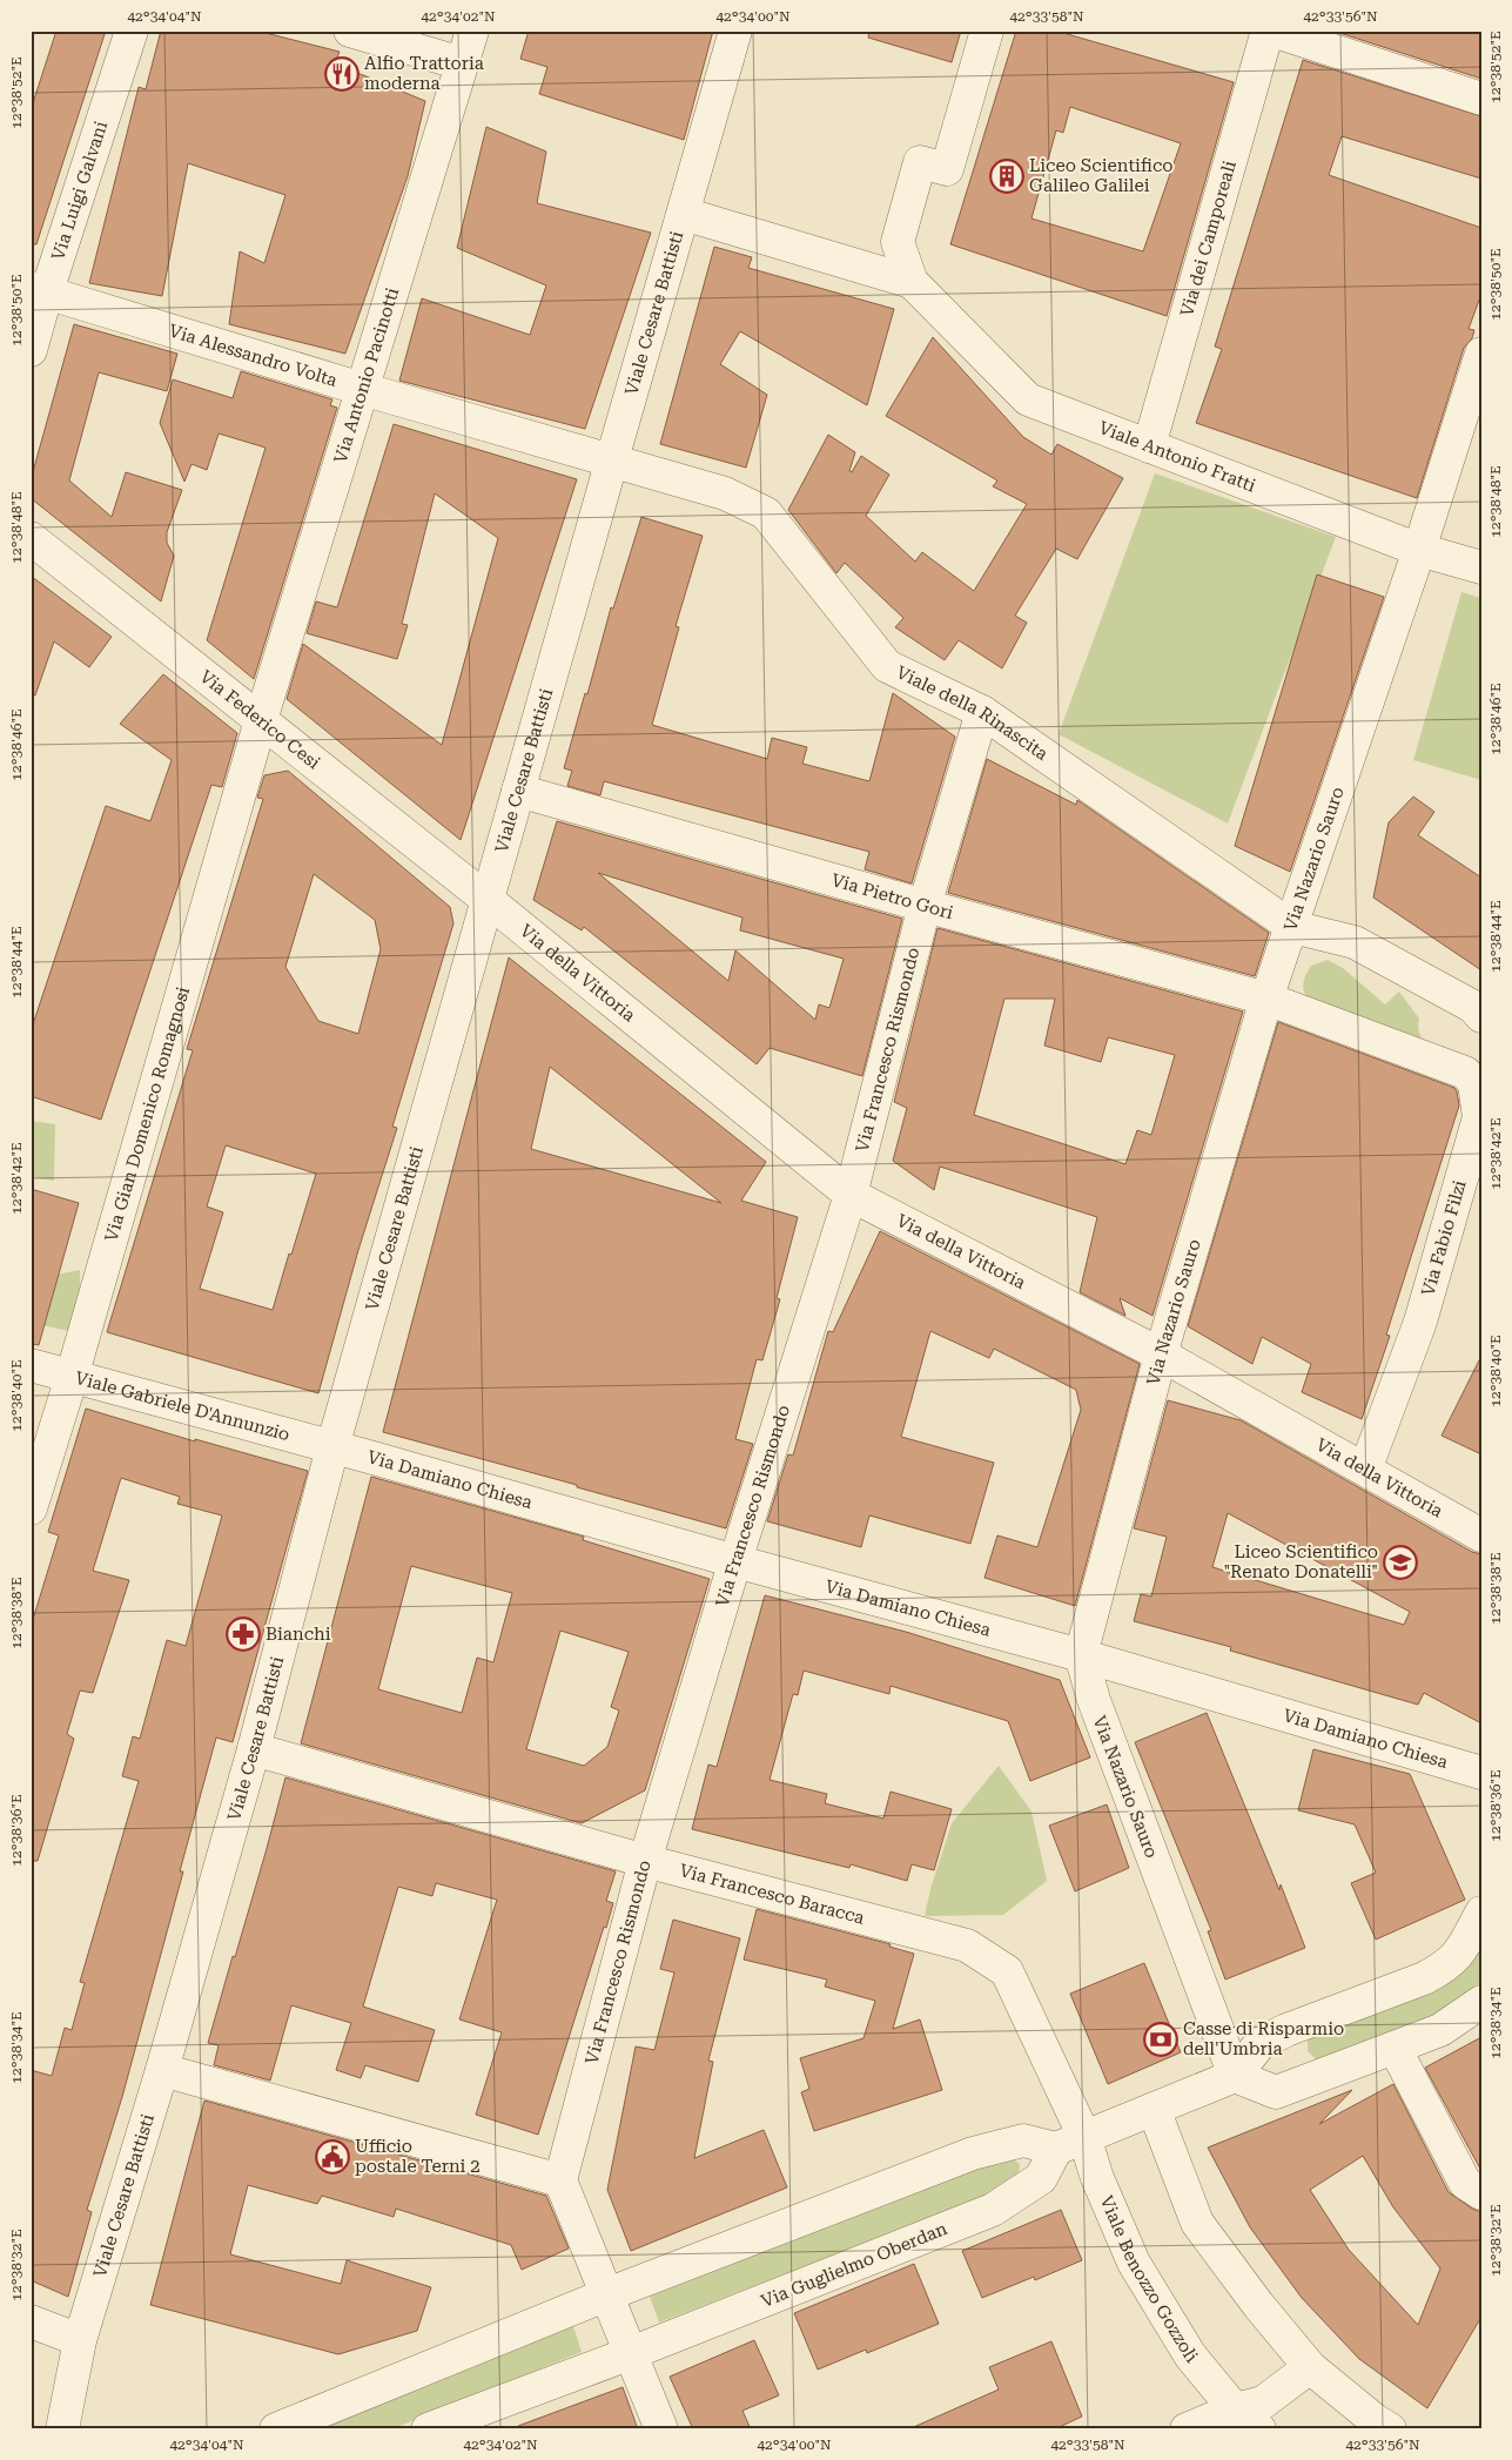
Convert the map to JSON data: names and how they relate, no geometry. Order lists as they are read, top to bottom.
{
  "streets": {
    "street": [
      "Via Luigi Galvani",
      "Via dei Camporeali",
      "Viale Cesare Battisti",
      "Via Alessandro Volta",
      "Via Antonio Pacinotti",
      "Viale Antonio Fratti",
      "Viale della Rinascita",
      "Via Federico Cesi",
      "Via Nazario Sauro",
      "Via Pietro Gori",
      "Via della Vittoria",
      "Via Francesco Rismondo",
      "Via Gian Domenico Romagnosi",
      "Via Fabio Filzi",
      "Viale Gabriele D'Annunzio",
      "Via Damiano Chiesa",
      "Via Francesco Baracca",
      "Via Guglielmo Oberdan",
      "Viale Benozzo Gozzoli"
    ]
  },
  "crossings": [
    ["Via Luigi Galvani", "Via Alessandro Volta"],
    ["Via dei Camporeali", "Viale Antonio Fratti"],
    ["Viale Cesare Battisti", "Via Alessandro Volta"],
    ["Viale Cesare Battisti", "Viale della Rinascita"],
    ["Viale Cesare Battisti", "Via Federico Cesi"],
    ["Viale Cesare Battisti", "Via Pietro Gori"],
    ["Viale Cesare Battisti", "Via della Vittoria"],
    ["Viale Cesare Battisti", "Viale Gabriele D'Annunzio"],
    ["Viale Cesare Battisti", "Via Damiano Chiesa"],
    ["Viale Cesare Battisti", "Via Francesco Baracca"],
    ["Via Alessandro Volta", "Via Antonio Pacinotti"],
    ["Via Alessandro Volta", "Viale della Rinascita"],
    ["Via Antonio Pacinotti", "Via Federico Cesi"],
    ["Via Antonio Pacinotti", "Via Gian Domenico Romagnosi"],
    ["Viale Antonio Fratti", "Via Nazario Sauro"],
    ["Viale della Rinascita", "Via Nazario Sauro"],
    ["Viale della Rinascita", "Via Francesco Rismondo"],
    ["Via Federico Cesi", "Via della Vittoria"],
    ["Via Federico Cesi", "Via Gian Domenico Romagnosi"],
    ["Via Nazario Sauro", "Via Pietro Gori"],
    ["Via Nazario Sauro", "Via della Vittoria"],
    ["Via Nazario Sauro", "Via Fabio Filzi"],
    ["Via Nazario Sauro", "Via Damiano Chiesa"],
    ["Via Pietro Gori", "Via Francesco Rismondo"],
    ["Via Pietro Gori", "Via Fabio Filzi"],
    ["Via della Vittoria", "Via Francesco Rismondo"],
    ["Via della Vittoria", "Via Fabio Filzi"],
    ["Via Francesco Rismondo", "Via Damiano Chiesa"],
    ["Via Francesco Rismondo", "Via Francesco Baracca"],
    ["Via Gian Domenico Romagnosi", "Viale Gabriele D'Annunzio"],
    ["Viale Gabriele D'Annunzio", "Via Damiano Chiesa"],
    ["Via Francesco Baracca", "Via Guglielmo Oberdan"],
    ["Via Francesco Baracca", "Viale Benozzo Gozzoli"],
    ["Via Guglielmo Oberdan", "Viale Benozzo Gozzoli"]
  ],
  "places": {
    "restaurant": ["Alfio Trattoria moderna"],
    "building": ["Liceo Scientifico Galileo Galilei"],
    "school or university": ["Liceo Scientifico \"Renato Donatelli\""],
    "pharmacy": ["Bianchi"],
    "bank": ["Casse di Risparmio dell'Umbria"],
    "public building": ["Ufficio postale Terni 2"]
  },
  "coordinates": [
    "42°34'04\"N",
    "42°34'02\"N",
    "42°34'00\"N",
    "42°33'58\"N",
    "42°33'56\"N",
    "12°38'52\"E",
    "12°38'50\"E",
    "12°38'48\"E",
    "12°38'46\"E",
    "12°38'44\"E",
    "12°38'42\"E",
    "12°38'40\"E",
    "12°38'38\"E",
    "12°38'36\"E",
    "12°38'34\"E",
    "12°38'32\"E"
  ]
}
